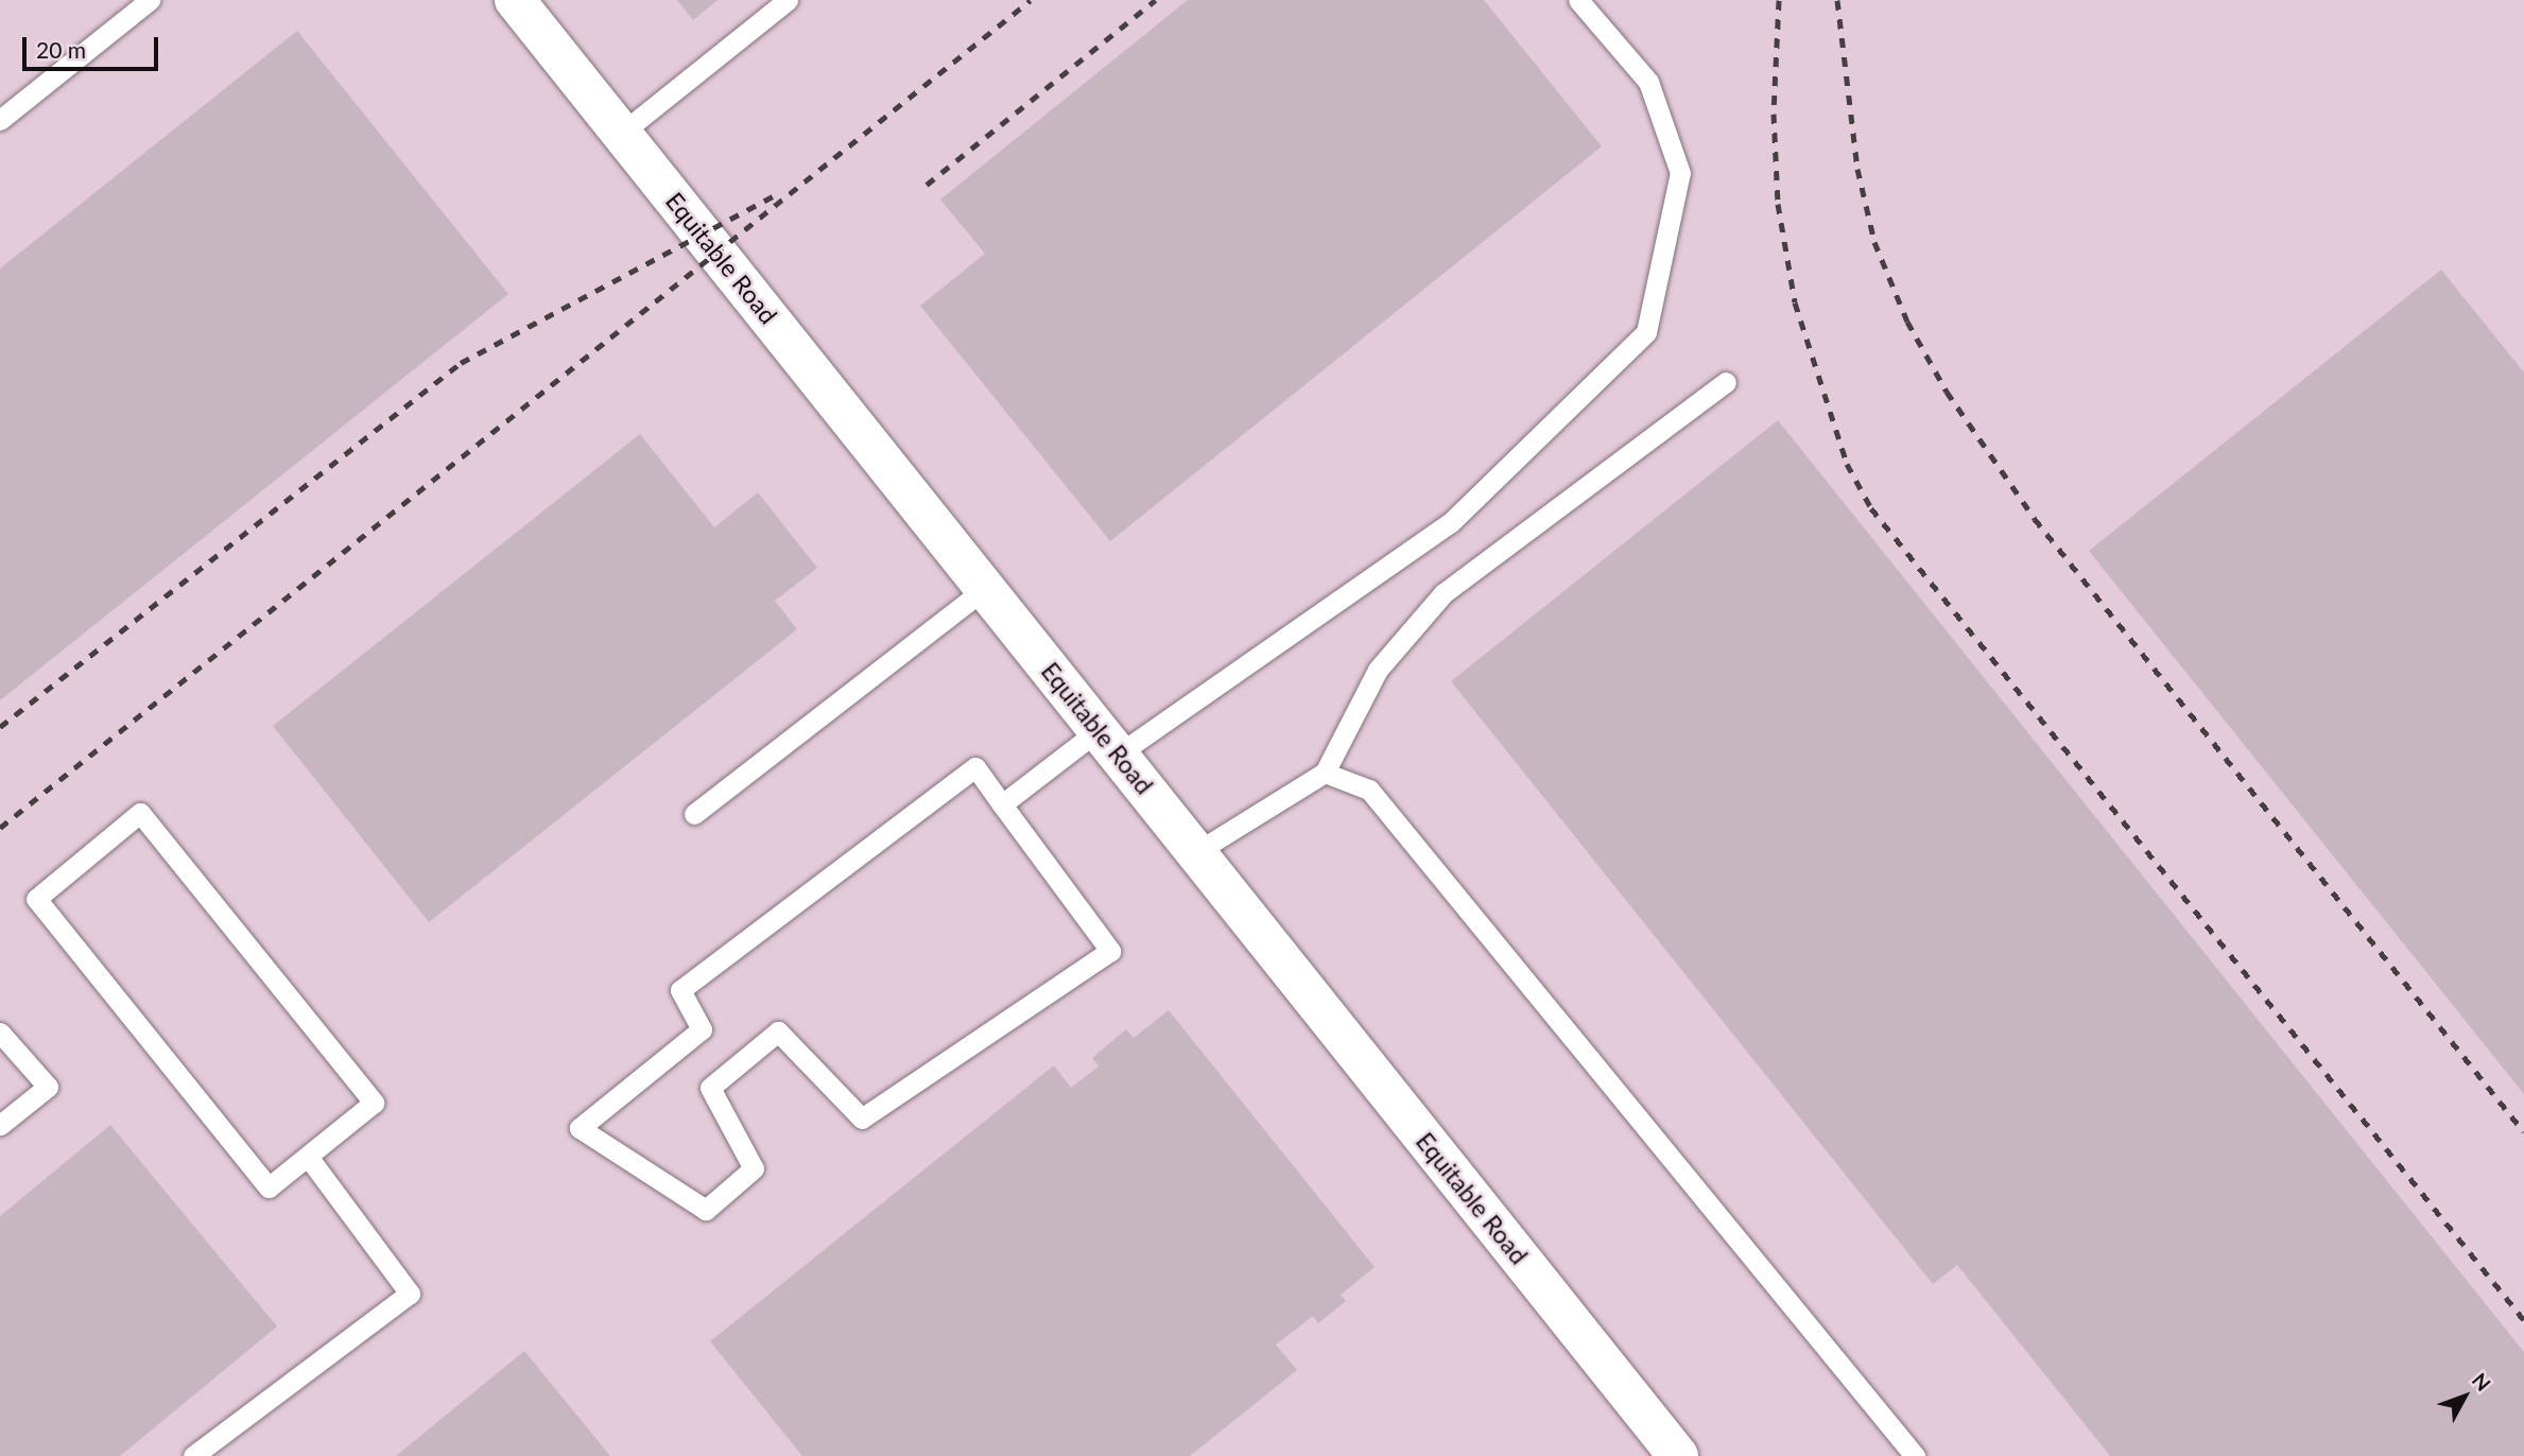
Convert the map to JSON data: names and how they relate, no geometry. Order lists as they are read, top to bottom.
{
  "streets": {
    "street": ["Equitable Road"]
  },
  "scale_bar": "20 m",
  "north": "top right"
}
